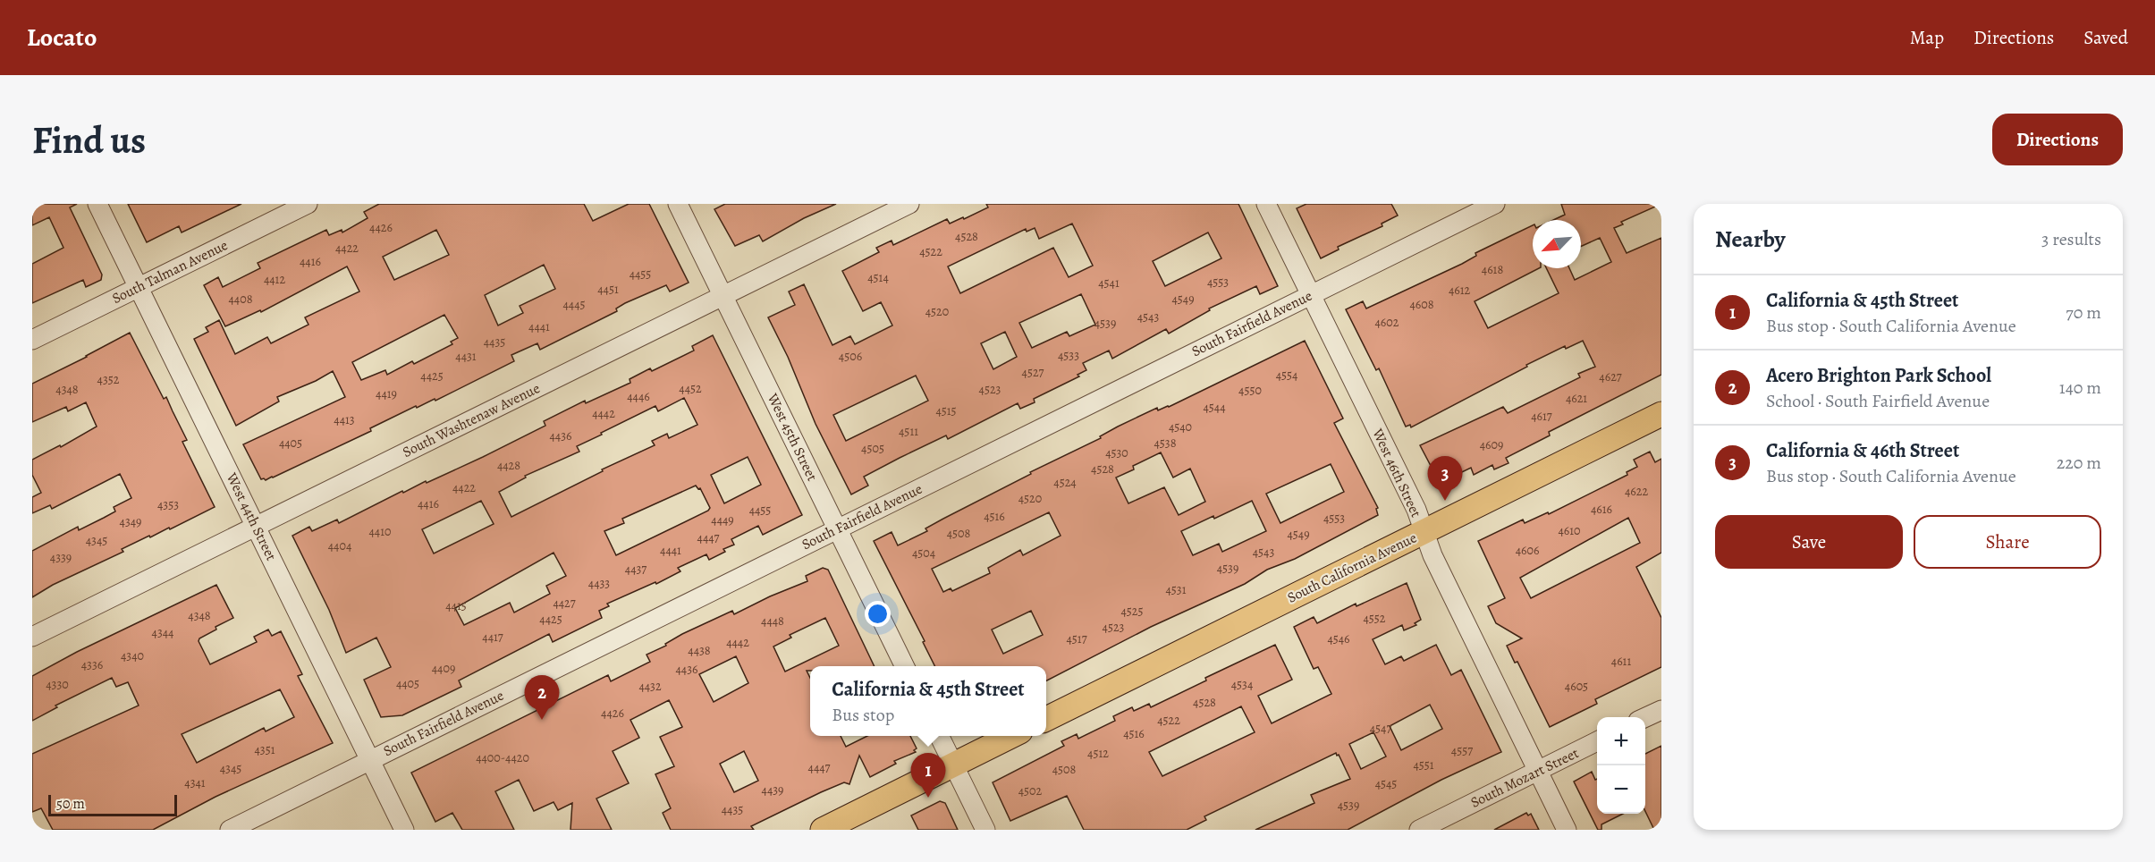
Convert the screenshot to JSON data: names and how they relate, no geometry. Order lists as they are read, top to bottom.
{
  "streets": {
    "main road": ["South California Avenue"],
    "street": [
      "South Talman Avenue",
      "South Fairfield Avenue",
      "South Washtenaw Avenue",
      "West 45th Street",
      "West 46th Street",
      "West 44th Street",
      "South Mozart Street"
    ]
  },
  "crossings": [
    ["South Talman Avenue", "West 44th Street"],
    ["South Fairfield Avenue", "West 45th Street"],
    ["South Fairfield Avenue", "West 46th Street"],
    ["South Fairfield Avenue", "West 44th Street"],
    ["South Washtenaw Avenue", "West 45th Street"],
    ["South Washtenaw Avenue", "West 44th Street"],
    ["West 46th Street", "South California Avenue"],
    ["West 46th Street", "South Mozart Street"]
  ],
  "house_numbers": [
    "4426",
    "4528",
    "4422",
    "4522",
    "4416",
    "4618",
    "4455",
    "4514",
    "4412",
    "4553",
    "4541",
    "4451",
    "4612",
    "4408",
    "4549",
    "4445",
    "4608",
    "4520",
    "4543",
    "4602",
    "4539",
    "4441",
    "4435",
    "4533",
    "4431",
    "4506",
    "4527",
    "4554",
    "4425",
    "4627",
    "4352",
    "4452",
    "4348",
    "4523",
    "4550",
    "4419",
    "4446",
    "4621",
    "4544",
    "4515",
    "4442",
    "4617",
    "4413",
    "4540",
    "4511",
    "4436",
    "4405",
    "4538",
    "4609",
    "4505",
    "4530",
    "4428",
    "4528",
    "4524",
    "4422",
    "4622",
    "4520",
    "4416",
    "4353",
    "4616",
    "4455",
    "4516",
    "4553",
    "4449",
    "4349",
    "4610",
    "4410",
    "4508",
    "4549",
    "4447",
    "4345",
    "4404",
    "4441",
    "4606",
    "4543",
    "4504",
    "4339",
    "4539",
    "4437",
    "4433",
    "4531",
    "4427",
    "4415",
    "4525",
    "4348",
    "4552",
    "4425",
    "4448",
    "4523",
    "4344",
    "4417",
    "4517",
    "4546",
    "4442",
    "4438",
    "4340",
    "4611",
    "4336",
    "4409",
    "4436",
    "4405",
    "4330",
    "4534",
    "4432",
    "4605",
    "4528",
    "4426",
    "4522",
    "4547",
    "4516",
    "4351",
    "4557",
    "4512",
    "4400-4420",
    "4551",
    "4447",
    "4345",
    "4508",
    "4341",
    "4545",
    "4439",
    "4502",
    "4539",
    "4435"
  ],
  "scale_bar": "50 m",
  "north": "bottom left",
  "page": {
    "header": "Locato",
    "nav": ["Map", "Directions", "Saved"],
    "buttons": [
      "Directions",
      ["Save", "Share"]
    ],
    "title": "Find us",
    "heading": ["Nearby", "3 results"],
    "list": [
      {
        "mark": "1",
        "name": "California & 45th Street",
        "note": "Bus stop · South California Avenue",
        "value": "70 m"
      },
      {
        "mark": "2",
        "name": "Acero Brighton Park School",
        "note": "School · South Fairfield Avenue",
        "value": "140 m"
      },
      {
        "mark": "3",
        "name": "California & 46th Street",
        "note": "Bus stop · South California Avenue",
        "value": "220 m"
      }
    ],
    "pins": ["3", "2", "1"],
    "popup": ["California & 45th Street", "Bus stop"],
    "map_buttons": ["+", "−"],
    "scale": "50 m"
  }
}
